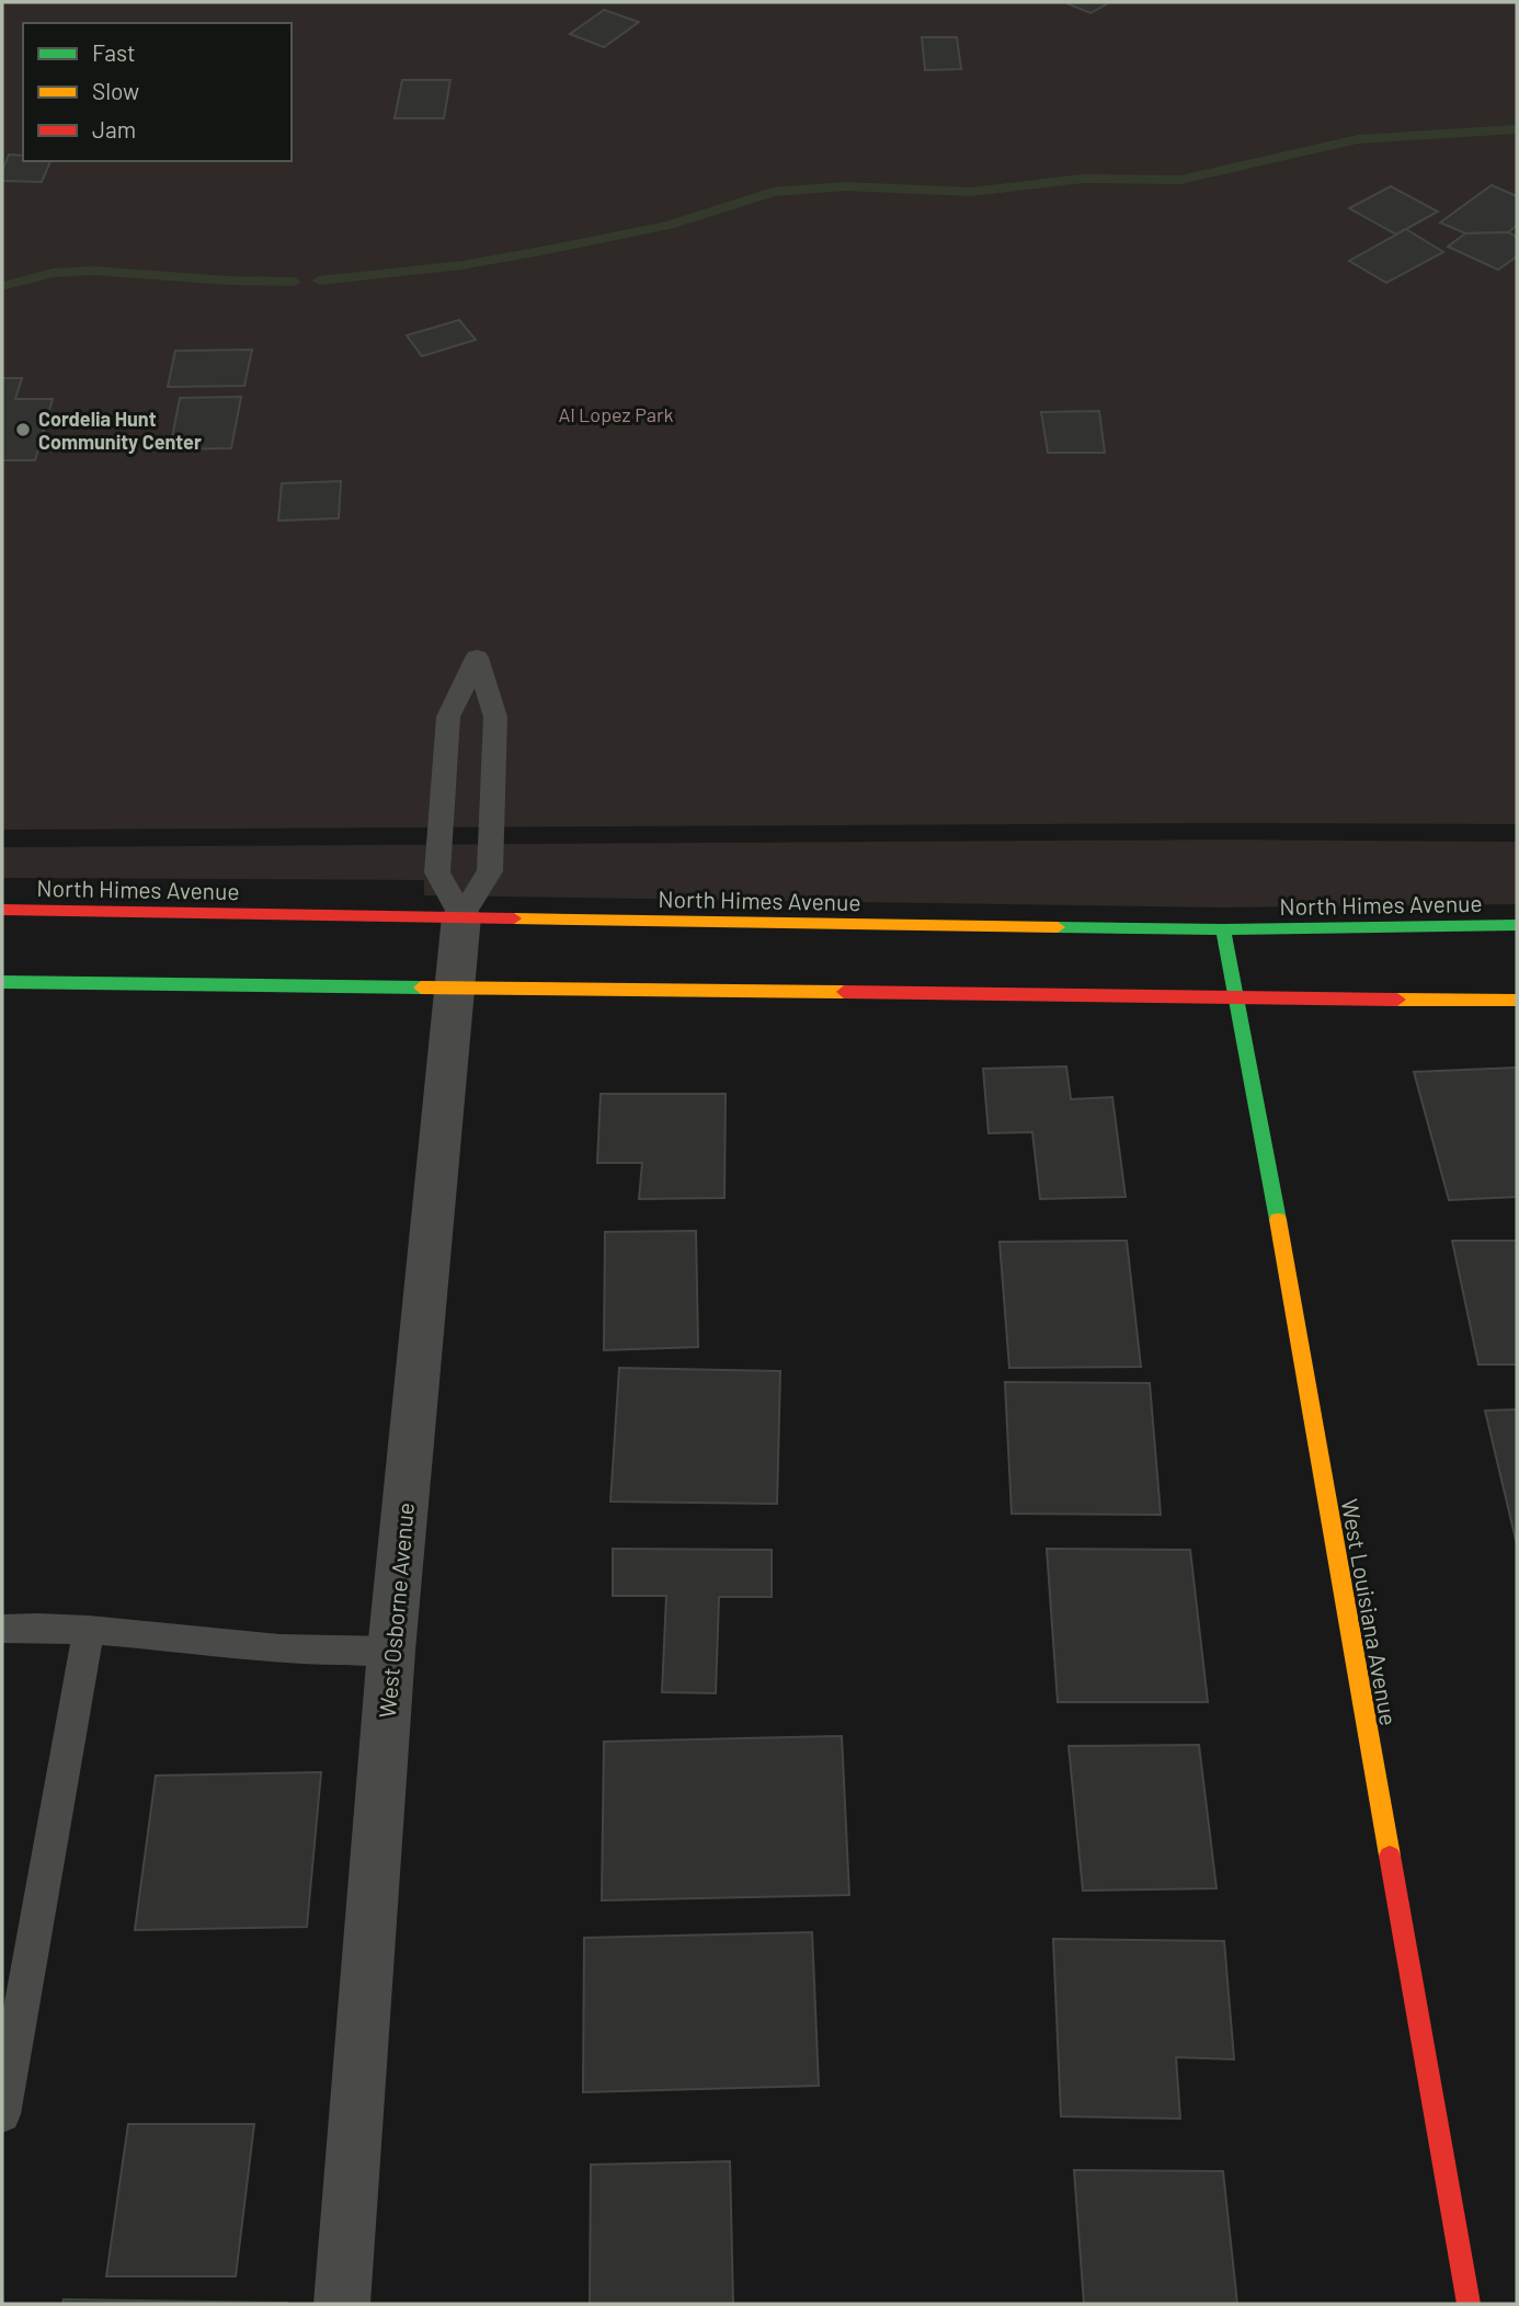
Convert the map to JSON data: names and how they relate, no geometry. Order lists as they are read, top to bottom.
{
  "streets": {
    "street": ["North Himes Avenue", "West Osborne Avenue", "West Louisiana Avenue"]
  },
  "crossings": [
    ["North Himes Avenue", "West Osborne Avenue"],
    ["North Himes Avenue", "West Louisiana Avenue"]
  ],
  "parks": ["Al Lopez Park"],
  "places": ["Cordelia Hunt Community Center"],
  "legend": ["Fast", "Slow", "Jam"]
}
